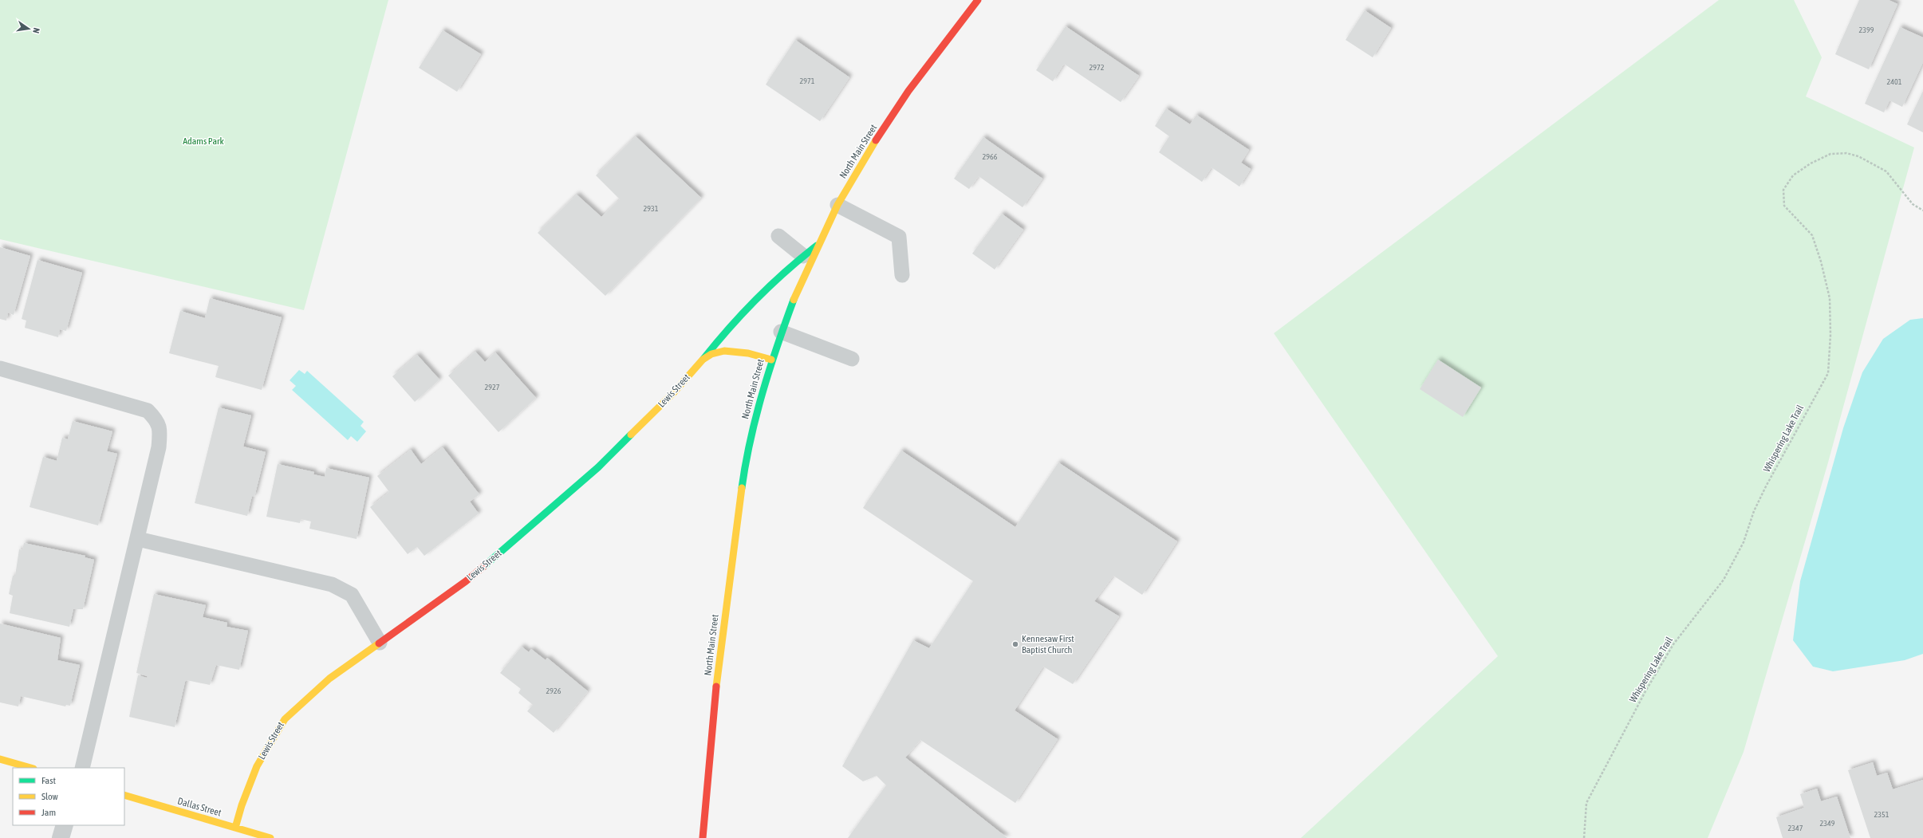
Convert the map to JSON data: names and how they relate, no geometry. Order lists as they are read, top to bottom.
{
  "streets": {
    "main road": ["North Main Street", "Lewis Street", "Dallas Street"],
    "path": ["Whispering Lake Trail"]
  },
  "crossings": [
    ["North Main Street", "Lewis Street"],
    ["Lewis Street", "Dallas Street"]
  ],
  "parks": ["Adams Park"],
  "places": ["Kennesaw First Baptist Church"],
  "house_numbers": [
    "2399",
    "2972",
    "2971",
    "2401",
    "2966",
    "2931",
    "2927",
    "2926",
    "2351",
    "2349",
    "2347"
  ],
  "legend": ["Fast", "Slow", "Jam"],
  "north": "right"
}
